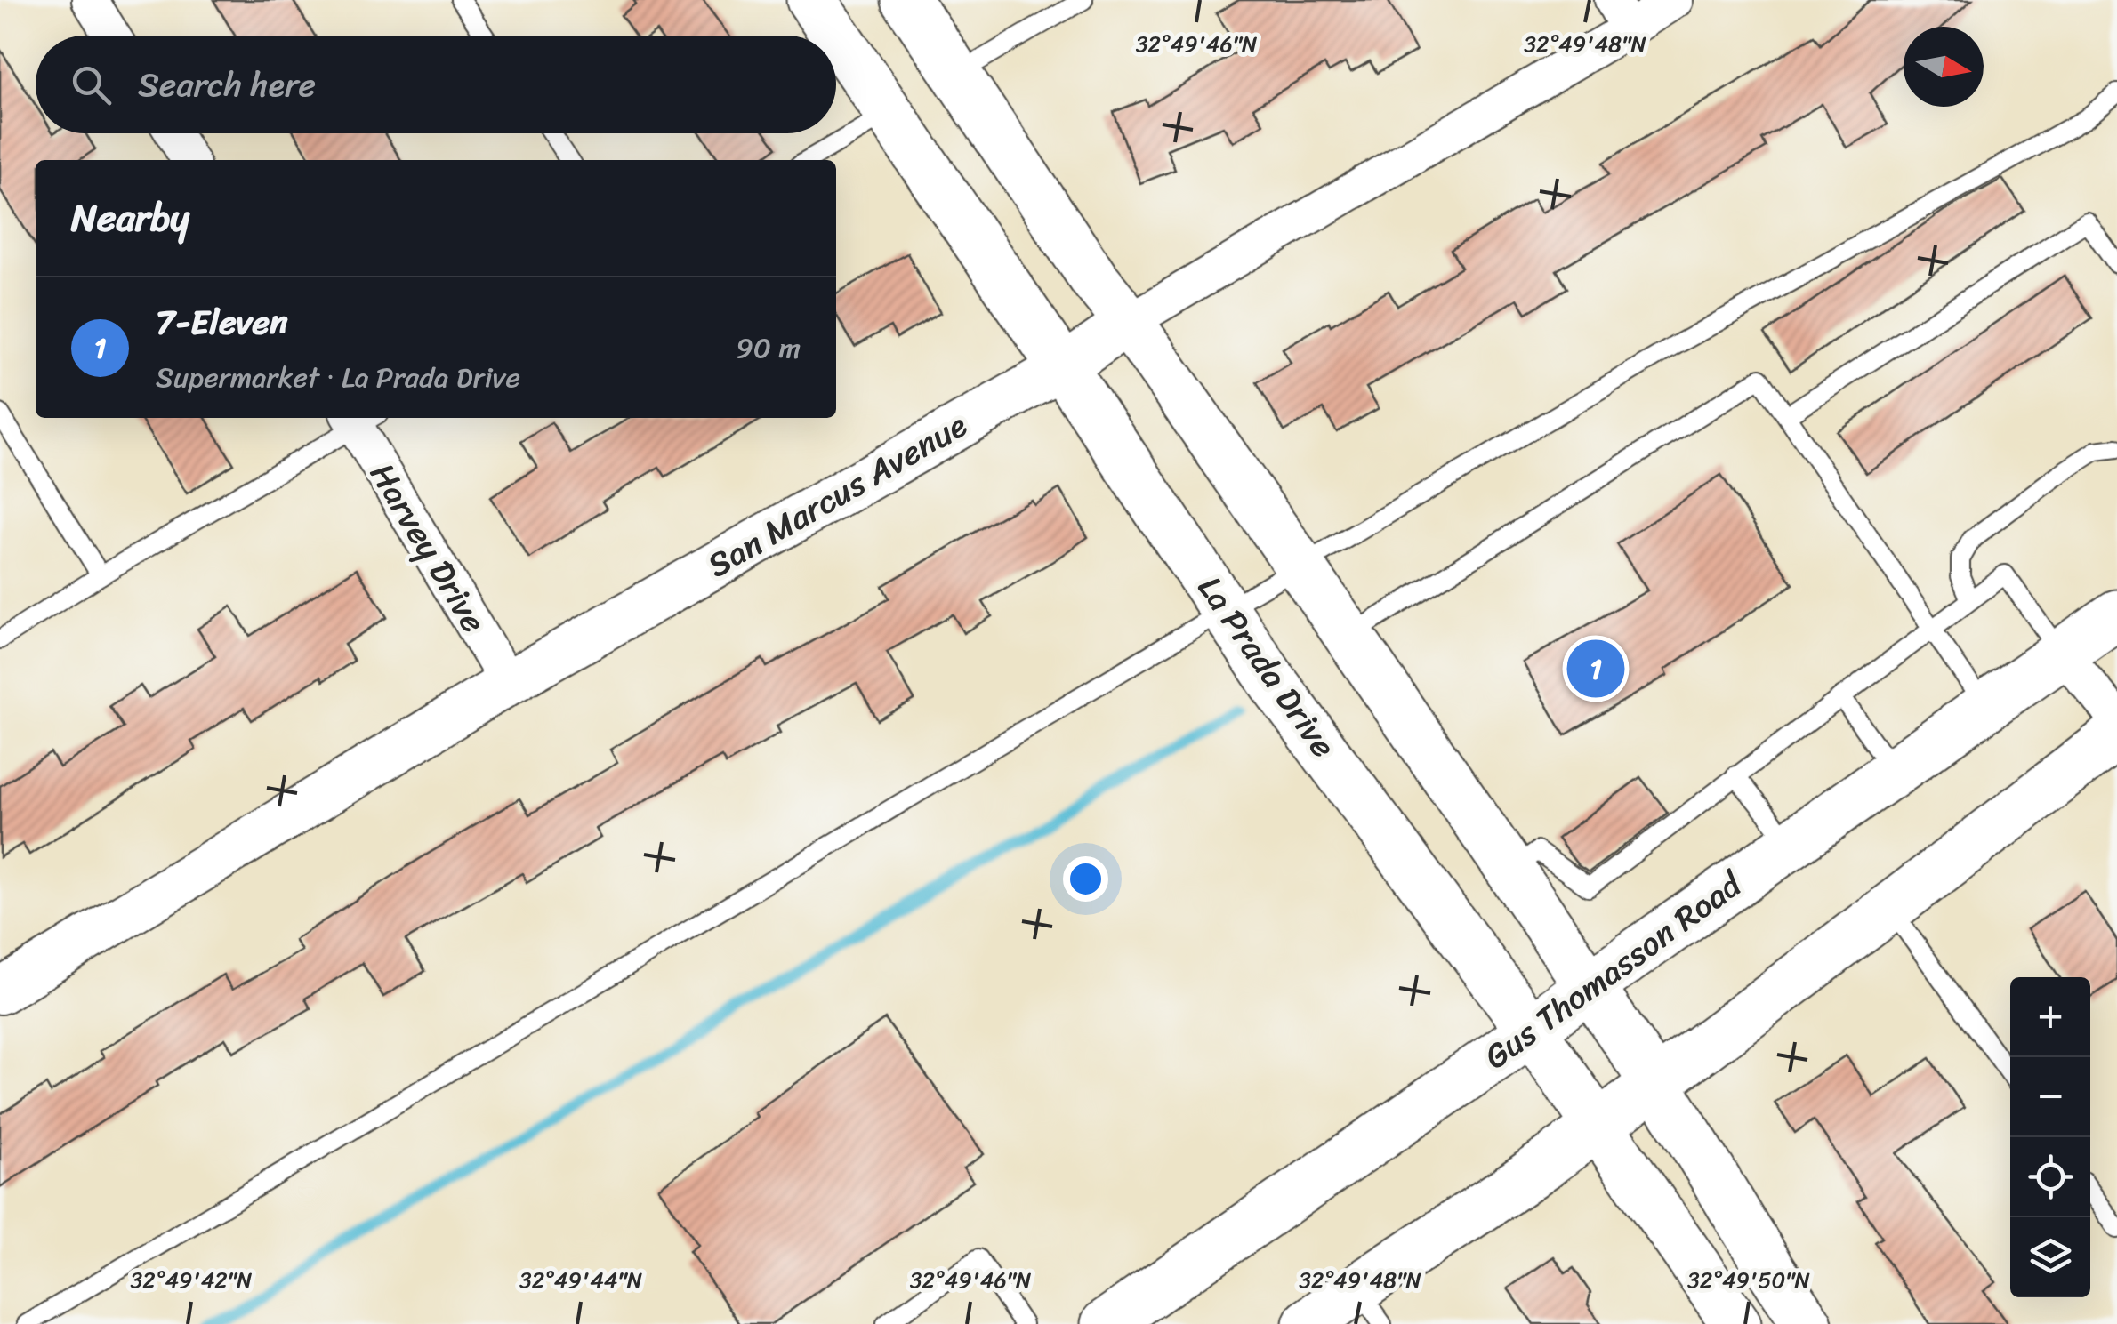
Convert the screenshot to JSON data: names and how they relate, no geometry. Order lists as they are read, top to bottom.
{
  "streets": {
    "main road": ["La Prada Drive", "Gus Thomasson Road"],
    "street": ["San Marcus Avenue", "Harvey Drive"]
  },
  "crossings": [
    ["San Marcus Avenue", "Harvey Drive"],
    ["San Marcus Avenue", "La Prada Drive"],
    ["La Prada Drive", "Gus Thomasson Road"]
  ],
  "north": "right",
  "page": {
    "search": "Search here",
    "heading": "Nearby",
    "list": [
      {
        "mark": "1",
        "name": "7-Eleven",
        "note": "Supermarket · La Prada Drive",
        "value": "90 m"
      }
    ],
    "pins": "1",
    "map_buttons": ["+", "−"]
  },
  "coordinates": [
    "32°49'46\"N",
    "32°49'48\"N",
    "32°49'42\"N",
    "32°49'44\"N",
    "32°49'50\"N"
  ]
}
